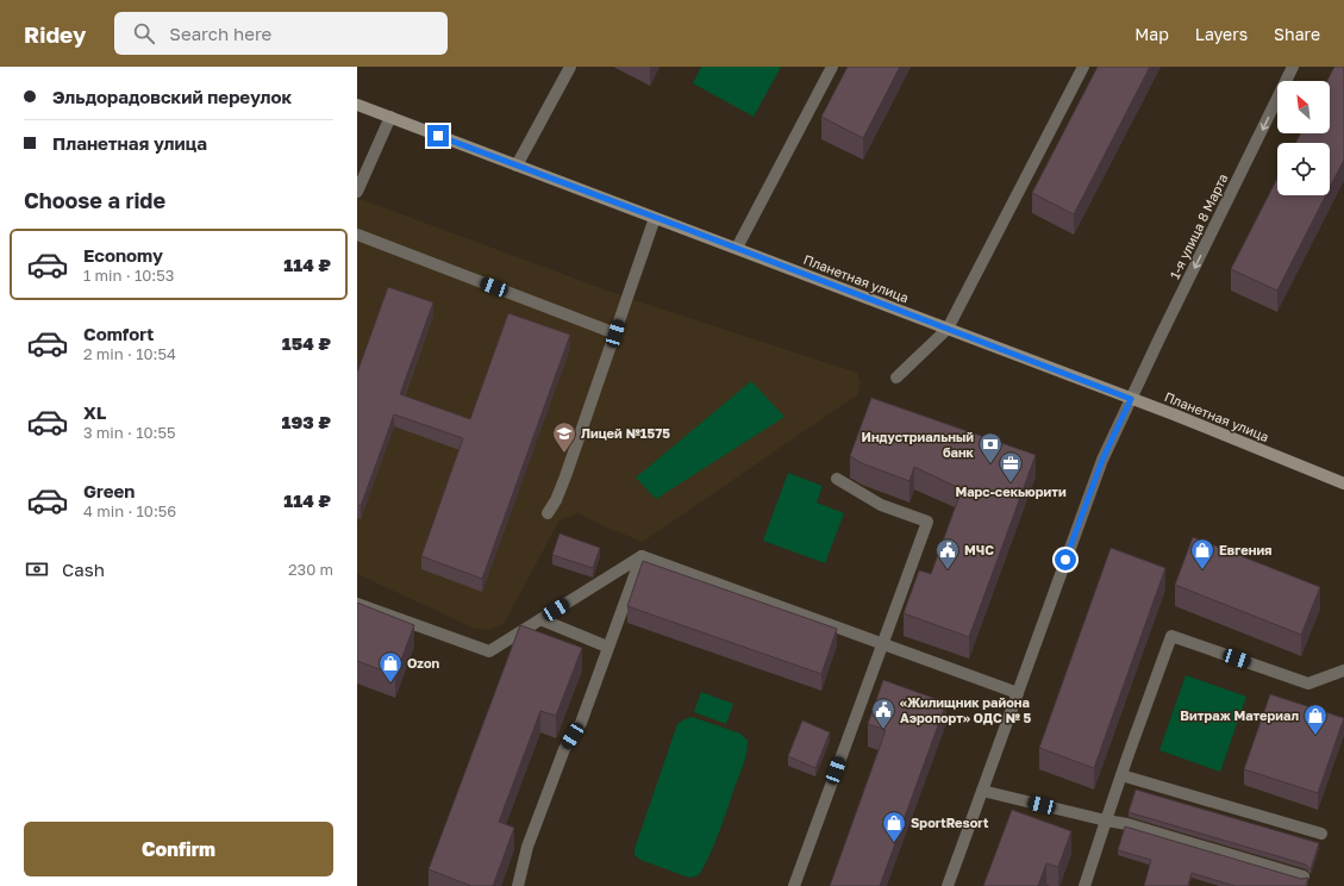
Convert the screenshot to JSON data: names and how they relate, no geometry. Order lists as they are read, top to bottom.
{
  "streets": {
    "street": ["1-я улица 8 Марта", "Планетная улица"]
  },
  "crossings": [
    ["1-я улица 8 Марта", "Планетная улица"]
  ],
  "one_way": ["1-я улица 8 Марта"],
  "places": {
    "school or university": ["Лицей №1575"],
    "bank": ["Индустриальный банк"],
    "office": ["Марс-секьюрити"],
    "public building": ["МЧС", "«Жилищник района Аэропорт» ОДС № 5"],
    "shop": [
      "Евгения",
      "Ozon",
      "Витраж Материал",
      "SportResort"
    ]
  },
  "north": "top left",
  "page": {
    "header": "Ridey",
    "search": "Search here",
    "nav": ["Map", "Layers", "Share"],
    "banner": ["Эльдорадовский переулок", "Планетная улица"],
    "heading": "Choose a ride",
    "list": [
      {
        "name": "Economy",
        "note": "1 min · 10:53",
        "value": "114 ₽"
      },
      {
        "name": "Comfort",
        "note": "2 min · 10:54",
        "value": "154 ₽"
      },
      {
        "name": "XL",
        "note": "3 min · 10:55",
        "value": "193 ₽"
      },
      {
        "name": "Green",
        "note": "4 min · 10:56",
        "value": "114 ₽"
      }
    ],
    "pay": ["Cash", "230 m"],
    "buttons": "Confirm"
  }
}
